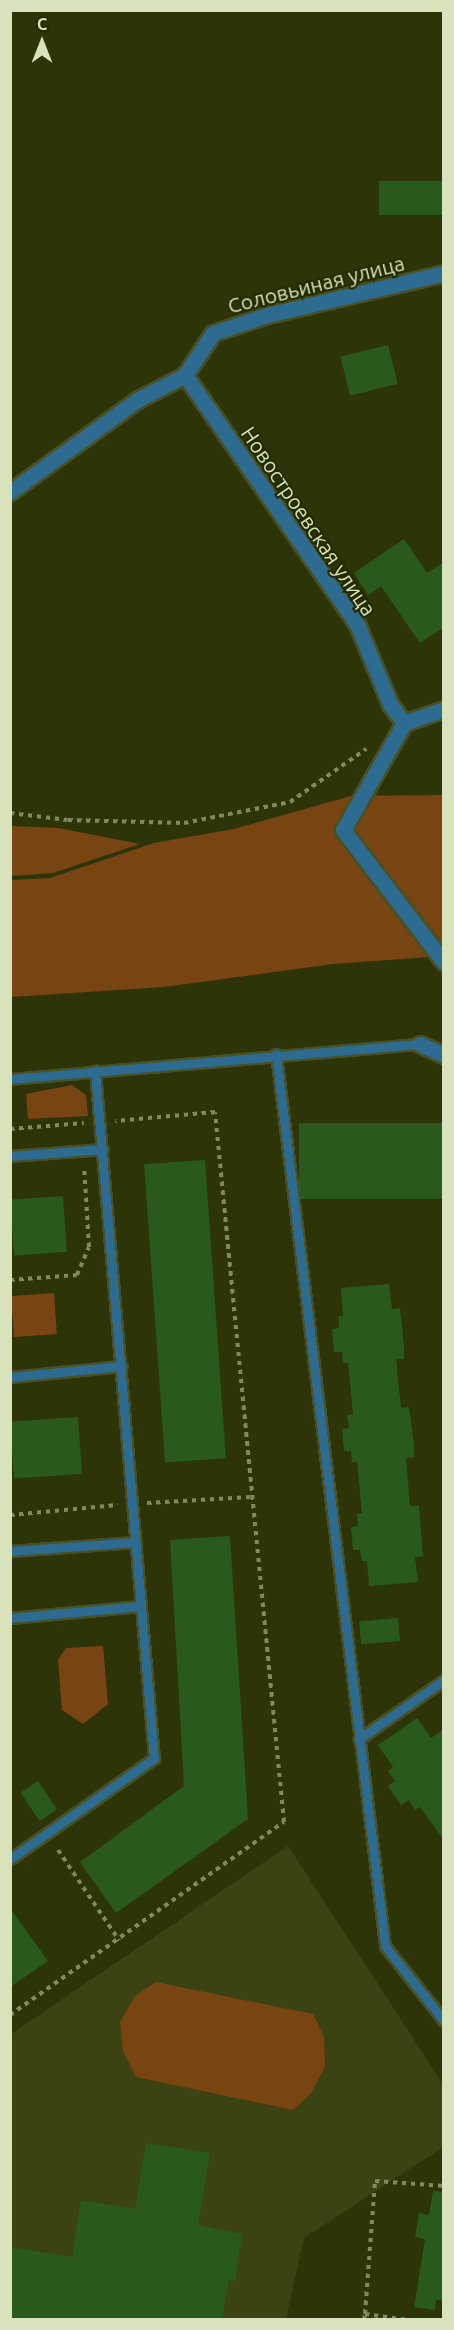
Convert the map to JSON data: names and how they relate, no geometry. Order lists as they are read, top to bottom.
{
  "streets": {
    "street": ["Соловьиная улица", "Новостроевская улица"]
  },
  "crossings": [
    ["Соловьиная улица", "Новостроевская улица"]
  ],
  "north": "top"
}
